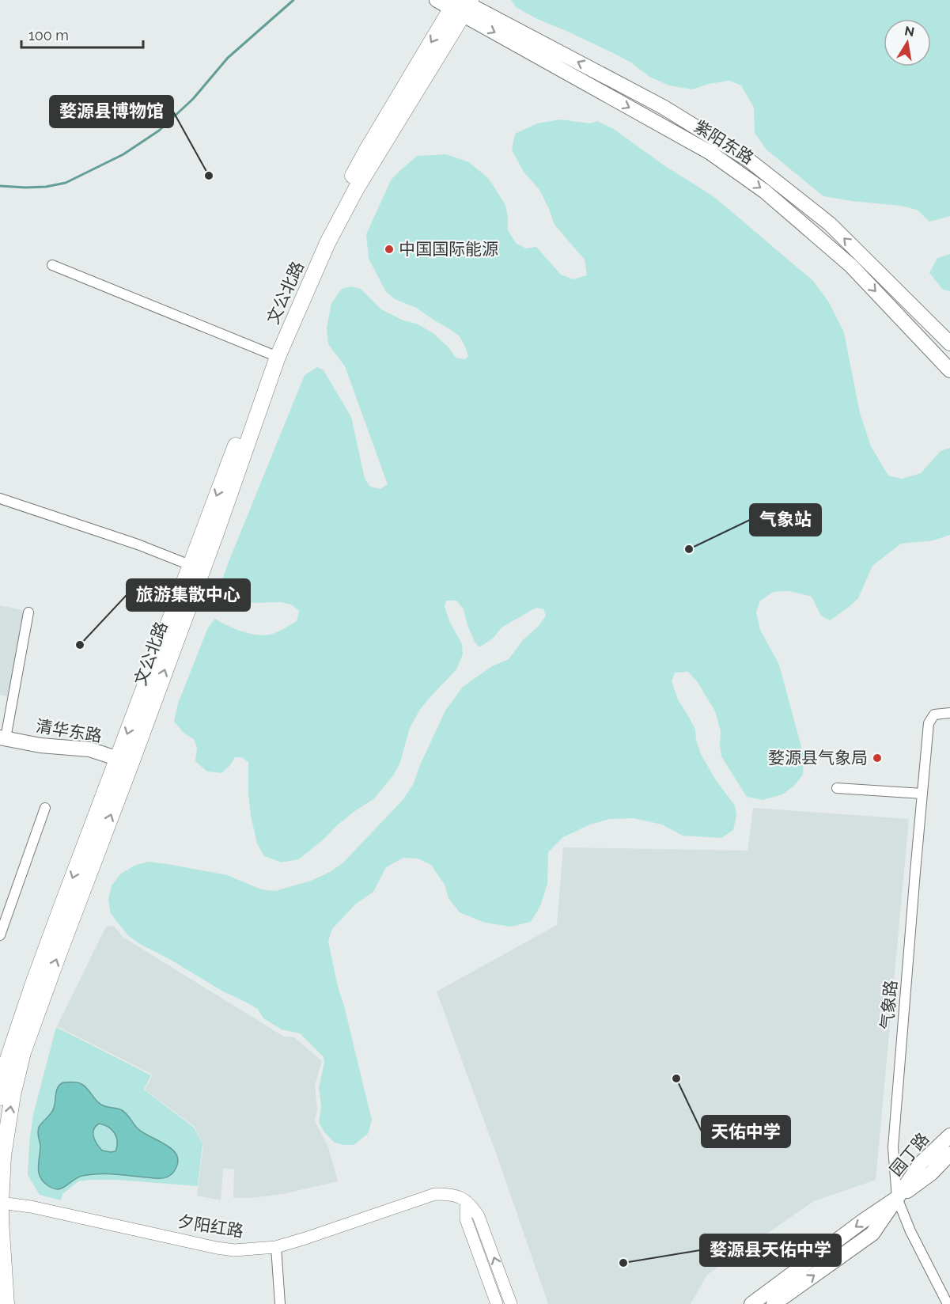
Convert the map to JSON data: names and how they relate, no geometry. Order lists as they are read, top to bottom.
{
  "streets": {
    "main road": [
      "紫阳东路",
      "文公北路",
      "清华东路",
      "园丁路"
    ],
    "street": ["气象路", "夕阳红路"]
  },
  "crossings": [
    ["紫阳东路", "文公北路"],
    ["文公北路", "清华东路"],
    ["文公北路", "夕阳红路"],
    ["气象路", "园丁路"]
  ],
  "places": [
    "婺源县博物馆",
    "中国国际能源",
    "气象站",
    "旅游集散中心",
    "婺源县气象局",
    "天佑中学",
    "婺源县天佑中学"
  ],
  "scale_bar": "100 m",
  "north": "top"
}
